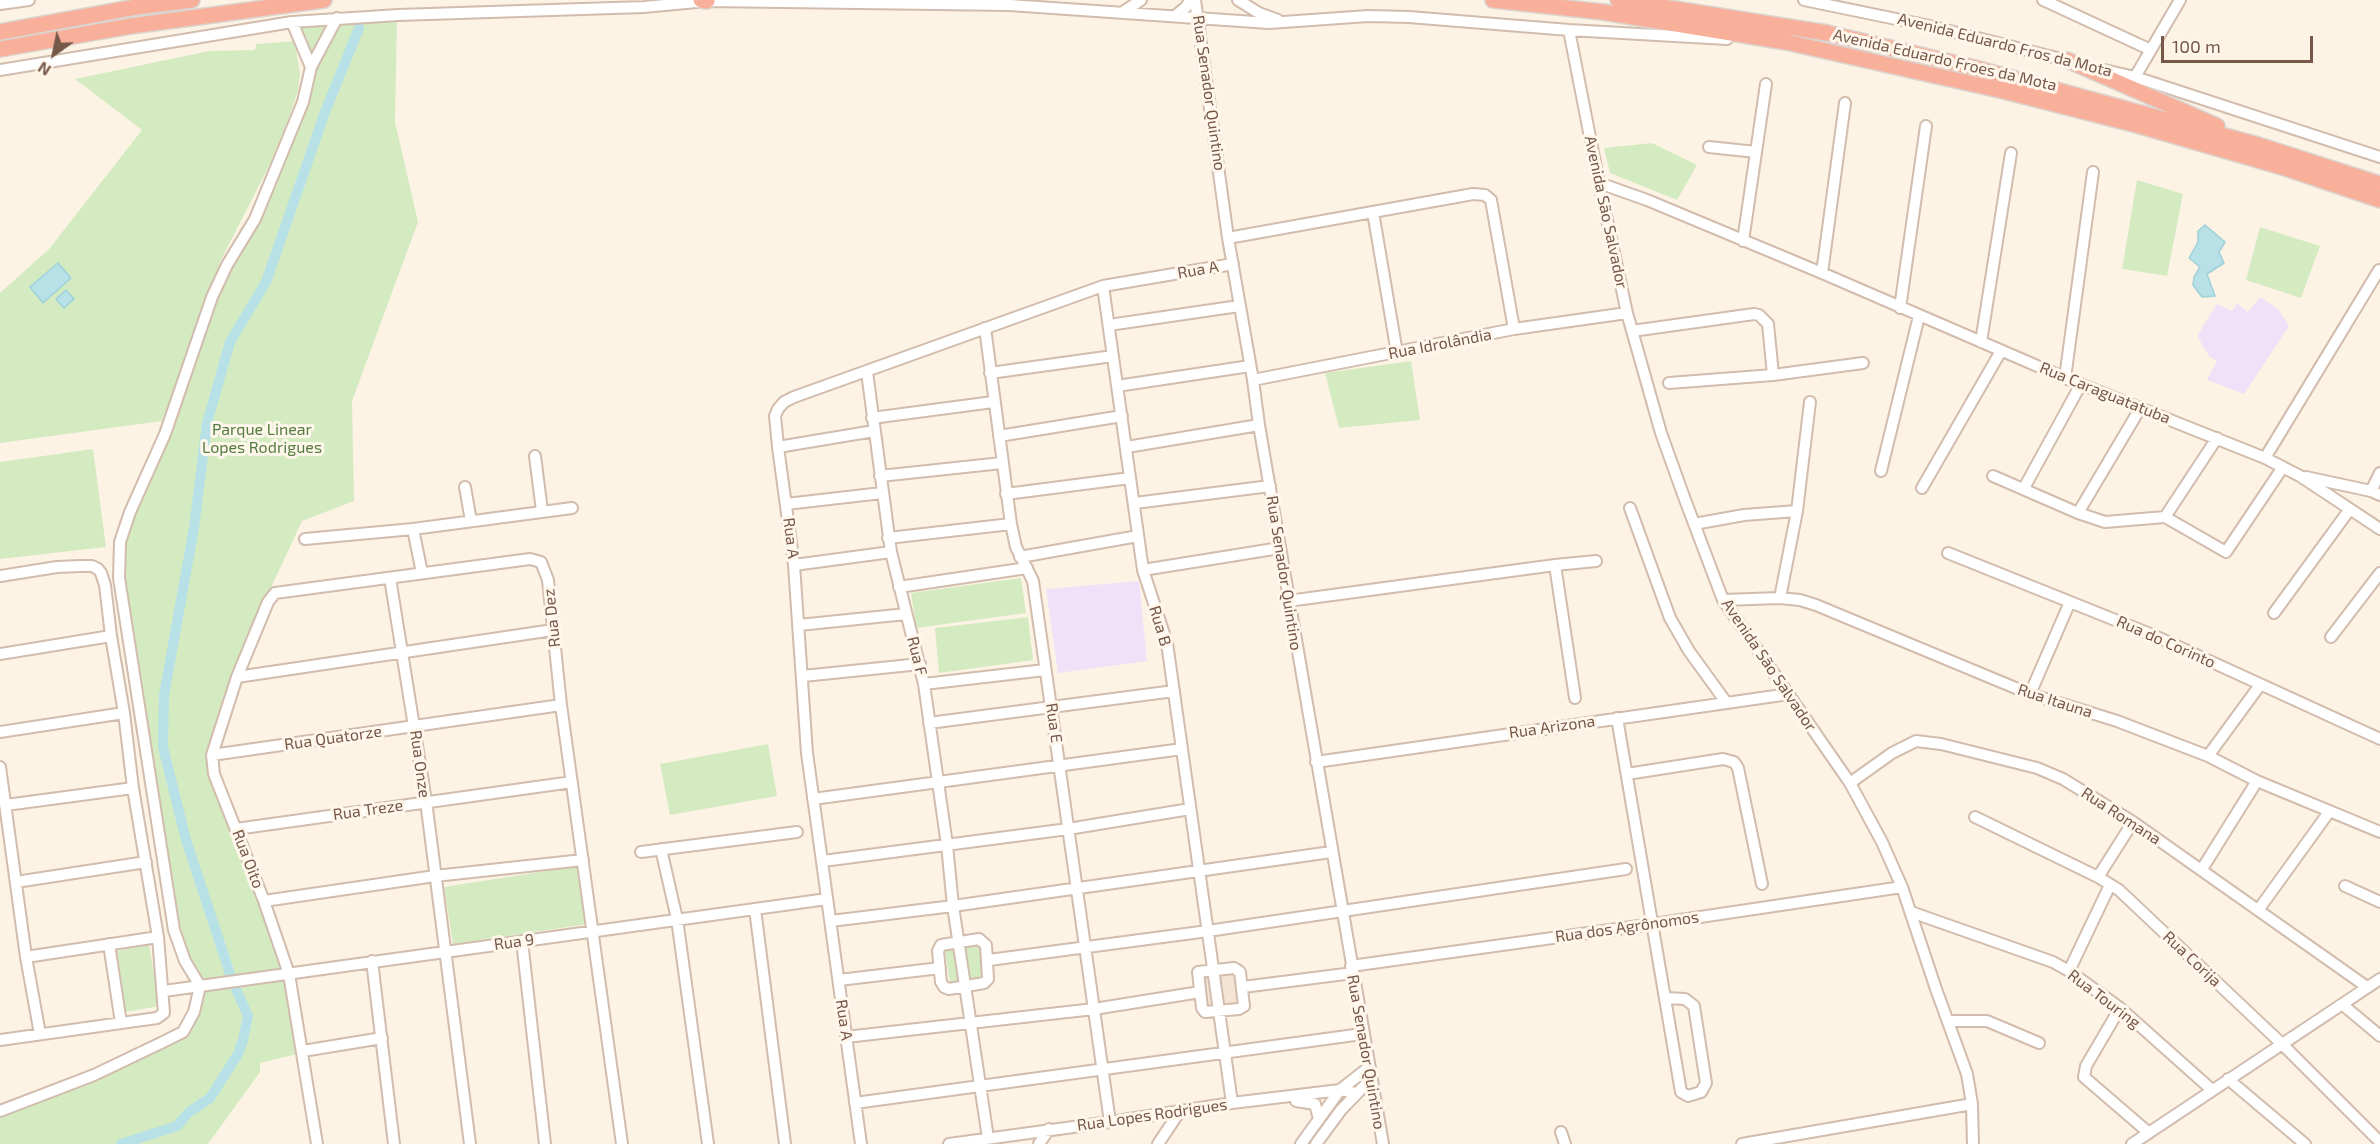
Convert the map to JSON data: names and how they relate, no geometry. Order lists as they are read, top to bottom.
{
  "streets": {
    "highway": ["Avenida Eduardo Froes da Mota"],
    "street": [
      "Avenida Eduardo Fros da Mota",
      "Rua Senador Quintino",
      "Avenida São Salvador",
      "Rua A",
      "Rua Idrolândia",
      "Rua Caraguatatuba",
      "Rua Dez",
      "Rua B",
      "Rua do Corinto",
      "Rua F",
      "Rua Itauna",
      "Rua E",
      "Rua Arizona",
      "Rua Quatorze",
      "Rua Onze",
      "Rua Treze",
      "Rua Romana",
      "Rua Oito",
      "Rua dos Agrônomos",
      "Rua 9",
      "Rua Corija",
      "Rua Touring",
      "Rua Lopes Rodrigues"
    ]
  },
  "crossings": [
    ["Rua Senador Quintino", "Rua A"],
    ["Rua Senador Quintino", "Rua Idrolândia"],
    ["Rua Senador Quintino", "Rua Arizona"],
    ["Rua Senador Quintino", "Rua dos Agrônomos"],
    ["Avenida São Salvador", "Rua Idrolândia"],
    ["Avenida São Salvador", "Rua Caraguatatuba"],
    ["Avenida São Salvador", "Rua Itauna"],
    ["Avenida São Salvador", "Rua Arizona"],
    ["Avenida São Salvador", "Rua Romana"],
    ["Avenida São Salvador", "Rua dos Agrônomos"],
    ["Avenida São Salvador", "Rua Touring"],
    ["Rua A", "Rua B"],
    ["Rua A", "Rua F"],
    ["Rua A", "Rua E"],
    ["Rua A", "Rua 9"],
    ["Rua Dez", "Rua Quatorze"],
    ["Rua Dez", "Rua Onze"],
    ["Rua Dez", "Rua Treze"],
    ["Rua Dez", "Rua Oito"],
    ["Rua Dez", "Rua 9"],
    ["Rua E", "Rua Lopes Rodrigues"],
    ["Rua Quatorze", "Rua Onze"],
    ["Rua Quatorze", "Rua Oito"],
    ["Rua Onze", "Rua Treze"],
    ["Rua Onze", "Rua 9"],
    ["Rua Treze", "Rua Oito"],
    ["Rua Oito", "Rua 9"]
  ],
  "parks": ["Parque Linear Lopes Rodrigues"],
  "scale_bar": "100 m",
  "north": "bottom left"
}
